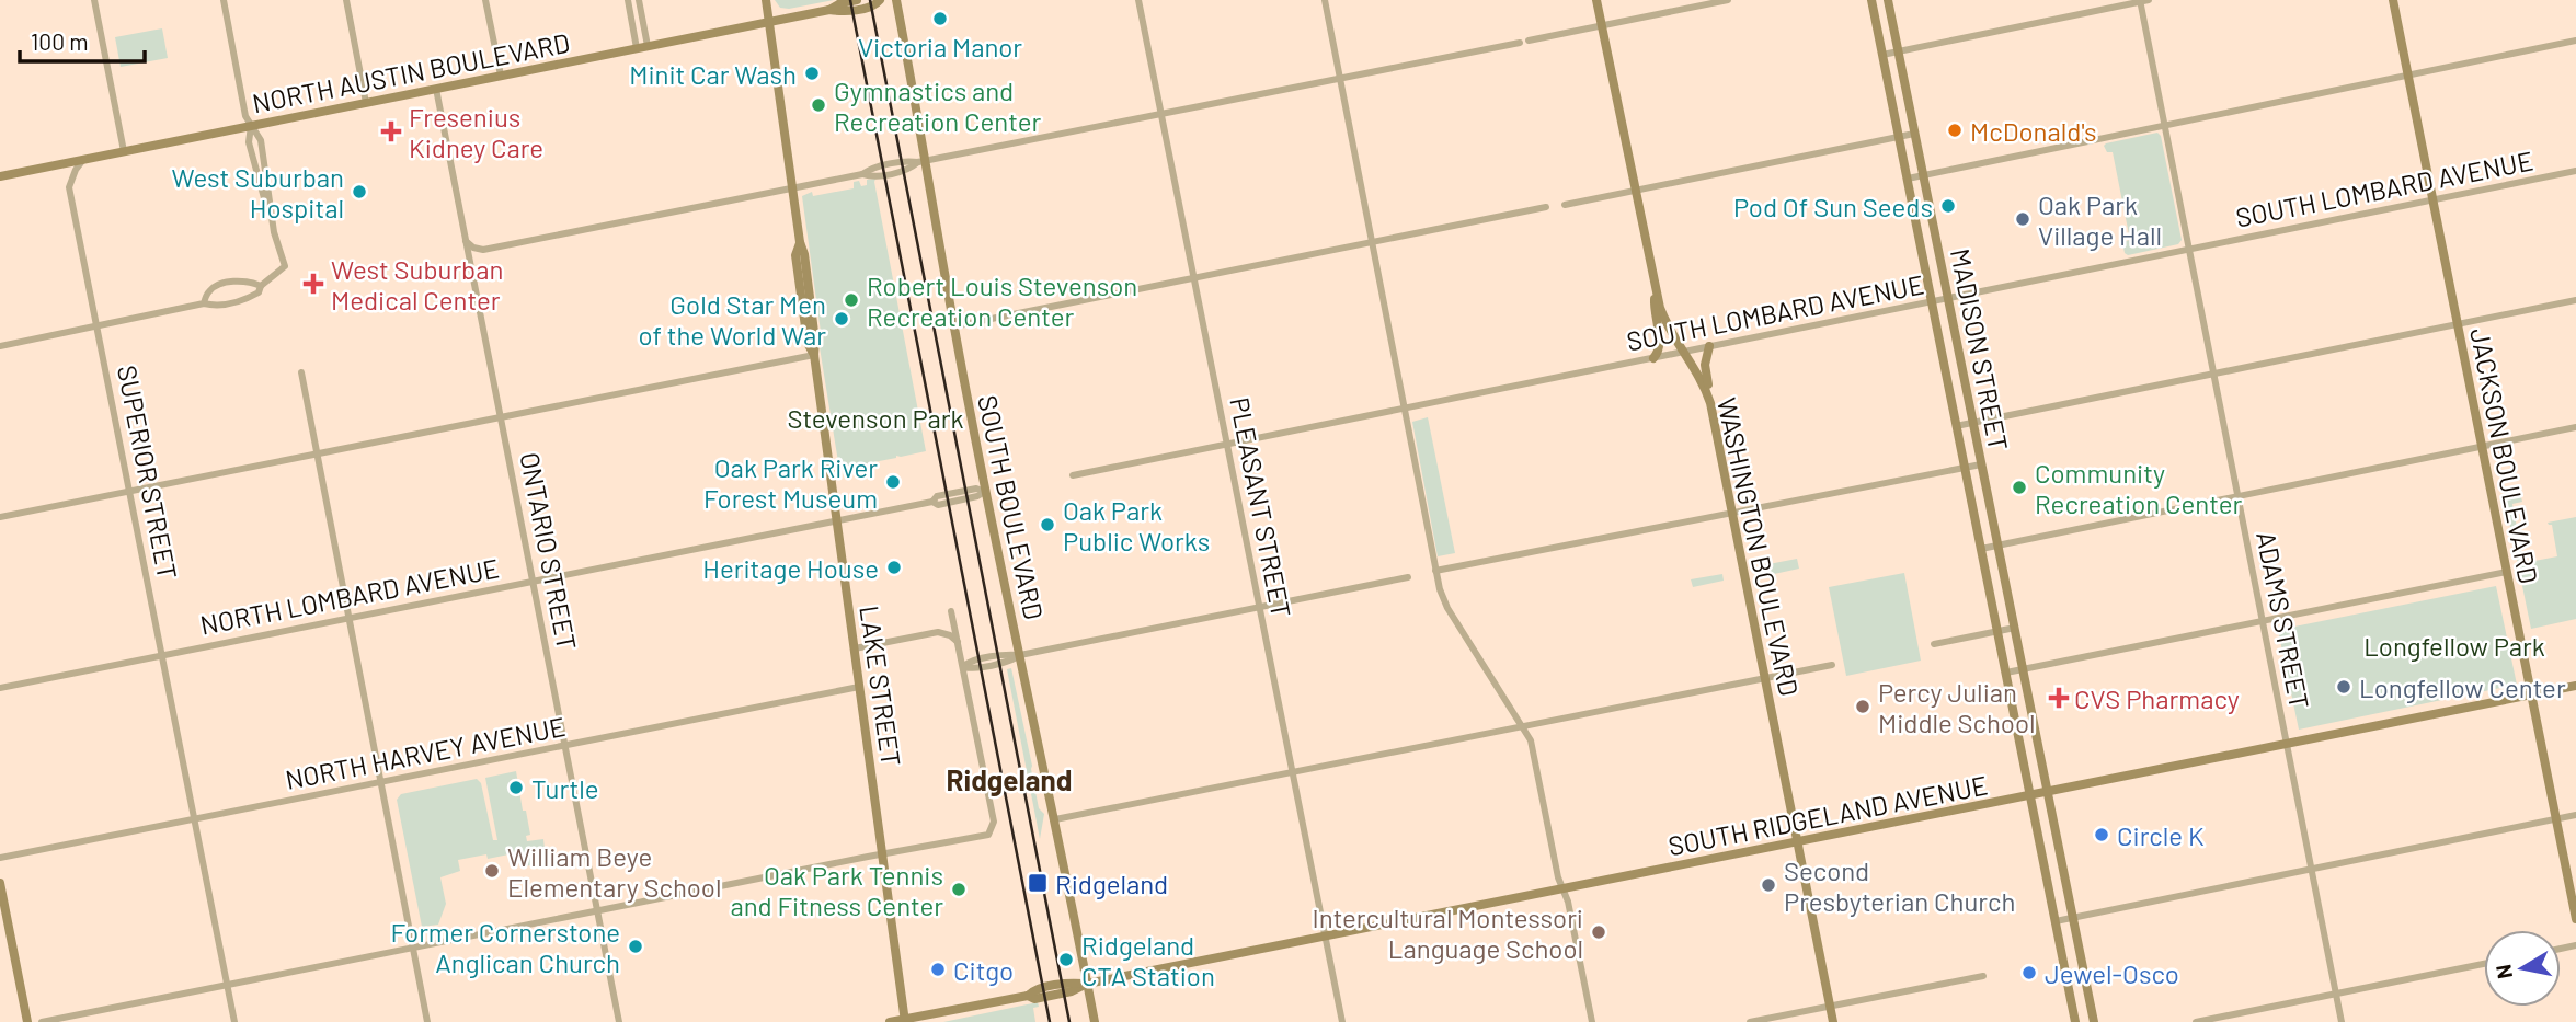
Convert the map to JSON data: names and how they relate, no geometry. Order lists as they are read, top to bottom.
{
  "streets": {
    "street": [
      "NORTH AUSTIN BOULEVARD",
      "SOUTH LOMBARD AVENUE",
      "MADISON STREET",
      "JACKSON BOULEVARD",
      "SUPERIOR STREET",
      "SOUTH BOULEVARD",
      "PLEASANT STREET",
      "WASHINGTON BOULEVARD",
      "ONTARIO STREET",
      "NORTH LOMBARD AVENUE",
      "ADAMS STREET",
      "LAKE STREET",
      "NORTH HARVEY AVENUE",
      "SOUTH RIDGELAND AVENUE"
    ]
  },
  "crossings": [
    ["NORTH AUSTIN BOULEVARD", "SUPERIOR STREET"],
    ["NORTH AUSTIN BOULEVARD", "ONTARIO STREET"],
    ["NORTH AUSTIN BOULEVARD", "LAKE STREET"],
    ["SOUTH LOMBARD AVENUE", "MADISON STREET"],
    ["SOUTH LOMBARD AVENUE", "JACKSON BOULEVARD"],
    ["SOUTH LOMBARD AVENUE", "PLEASANT STREET"],
    ["SOUTH LOMBARD AVENUE", "WASHINGTON BOULEVARD"],
    ["SOUTH LOMBARD AVENUE", "ADAMS STREET"],
    ["MADISON STREET", "SOUTH RIDGELAND AVENUE"],
    ["JACKSON BOULEVARD", "SOUTH RIDGELAND AVENUE"],
    ["SUPERIOR STREET", "NORTH LOMBARD AVENUE"],
    ["SUPERIOR STREET", "NORTH HARVEY AVENUE"],
    ["SOUTH BOULEVARD", "NORTH LOMBARD AVENUE"],
    ["SOUTH BOULEVARD", "SOUTH RIDGELAND AVENUE"],
    ["PLEASANT STREET", "SOUTH RIDGELAND AVENUE"],
    ["WASHINGTON BOULEVARD", "SOUTH RIDGELAND AVENUE"],
    ["ONTARIO STREET", "NORTH LOMBARD AVENUE"],
    ["ONTARIO STREET", "NORTH HARVEY AVENUE"],
    ["NORTH LOMBARD AVENUE", "LAKE STREET"],
    ["ADAMS STREET", "SOUTH RIDGELAND AVENUE"],
    ["LAKE STREET", "NORTH HARVEY AVENUE"],
    ["LAKE STREET", "SOUTH RIDGELAND AVENUE"]
  ],
  "districts": ["Ridgeland"],
  "parks": ["Stevenson Park", "Longfellow Park"],
  "places": {
    "other": [
      "Victoria Manor",
      "Minit Car Wash",
      "Gymnastics and Recreation Center",
      "McDonald's",
      "West Suburban Hospital",
      "Pod Of Sun Seeds",
      "Oak Park Village Hall",
      "Robert Louis Stevenson Recreation Center",
      "Gold Star Men of the World War",
      "Oak Park River Forest Museum",
      "Community Recreation Center",
      "Oak Park Public Works",
      "Heritage House",
      "Longfellow Center",
      "Percy Julian Middle School",
      "Turtle",
      "Circle K",
      "William Beye Elementary School",
      "Second Presbyterian Church",
      "Oak Park Tennis and Fitness Center",
      "Intercultural Montessori Language School",
      "Former Cornerstone Anglican Church",
      "Ridgeland CTA Station",
      "Citgo",
      "Jewel-Osco"
    ],
    "health": ["Fresenius Kidney Care", "West Suburban Medical Center", "CVS Pharmacy"],
    "transit": ["Ridgeland"]
  },
  "scale_bar": "100 m",
  "north": "left"
}
